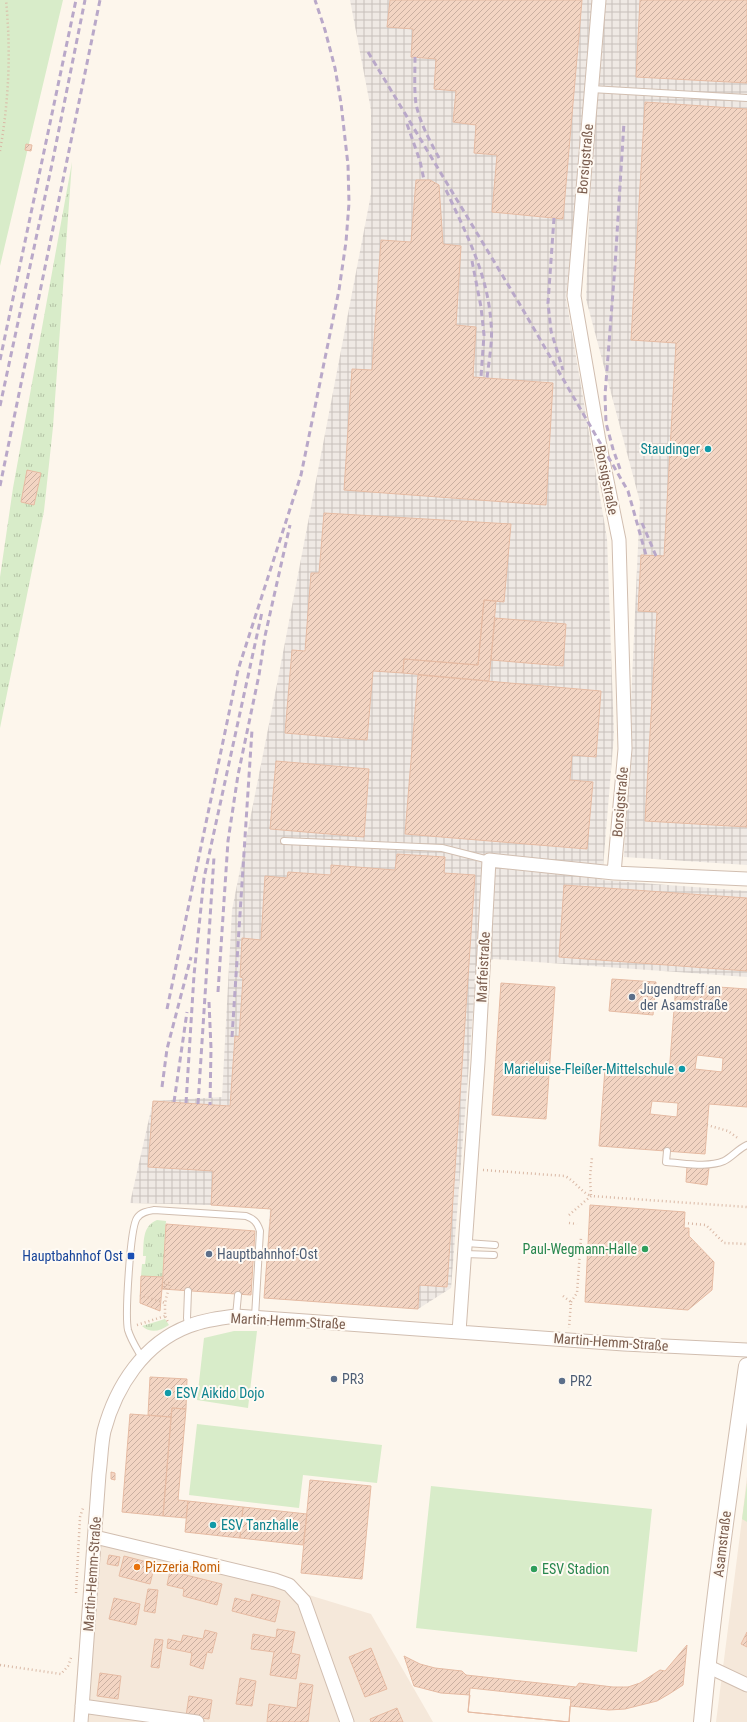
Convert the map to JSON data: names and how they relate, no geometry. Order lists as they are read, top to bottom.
{
  "streets": {
    "street": [
      "Borsigstraße",
      "Maffeistraße",
      "Martin-Hemm-Straße",
      "Asamstraße"
    ]
  },
  "crossings": [
    ["Maffeistraße", "Martin-Hemm-Straße"]
  ],
  "places": {
    "other": [
      "Staudinger",
      "Jugendtreff an der Asamstraße",
      "Marieluise-Fleißer-Mittelschule",
      "Paul-Wegmann-Halle",
      "Hauptbahnhof-Ost",
      "PR3",
      "PR2",
      "ESV Aikido Dojo",
      "ESV Tanzhalle",
      "Pizzeria Romi",
      "ESV Stadion"
    ],
    "transit": ["Hauptbahnhof Ost"]
  }
}
